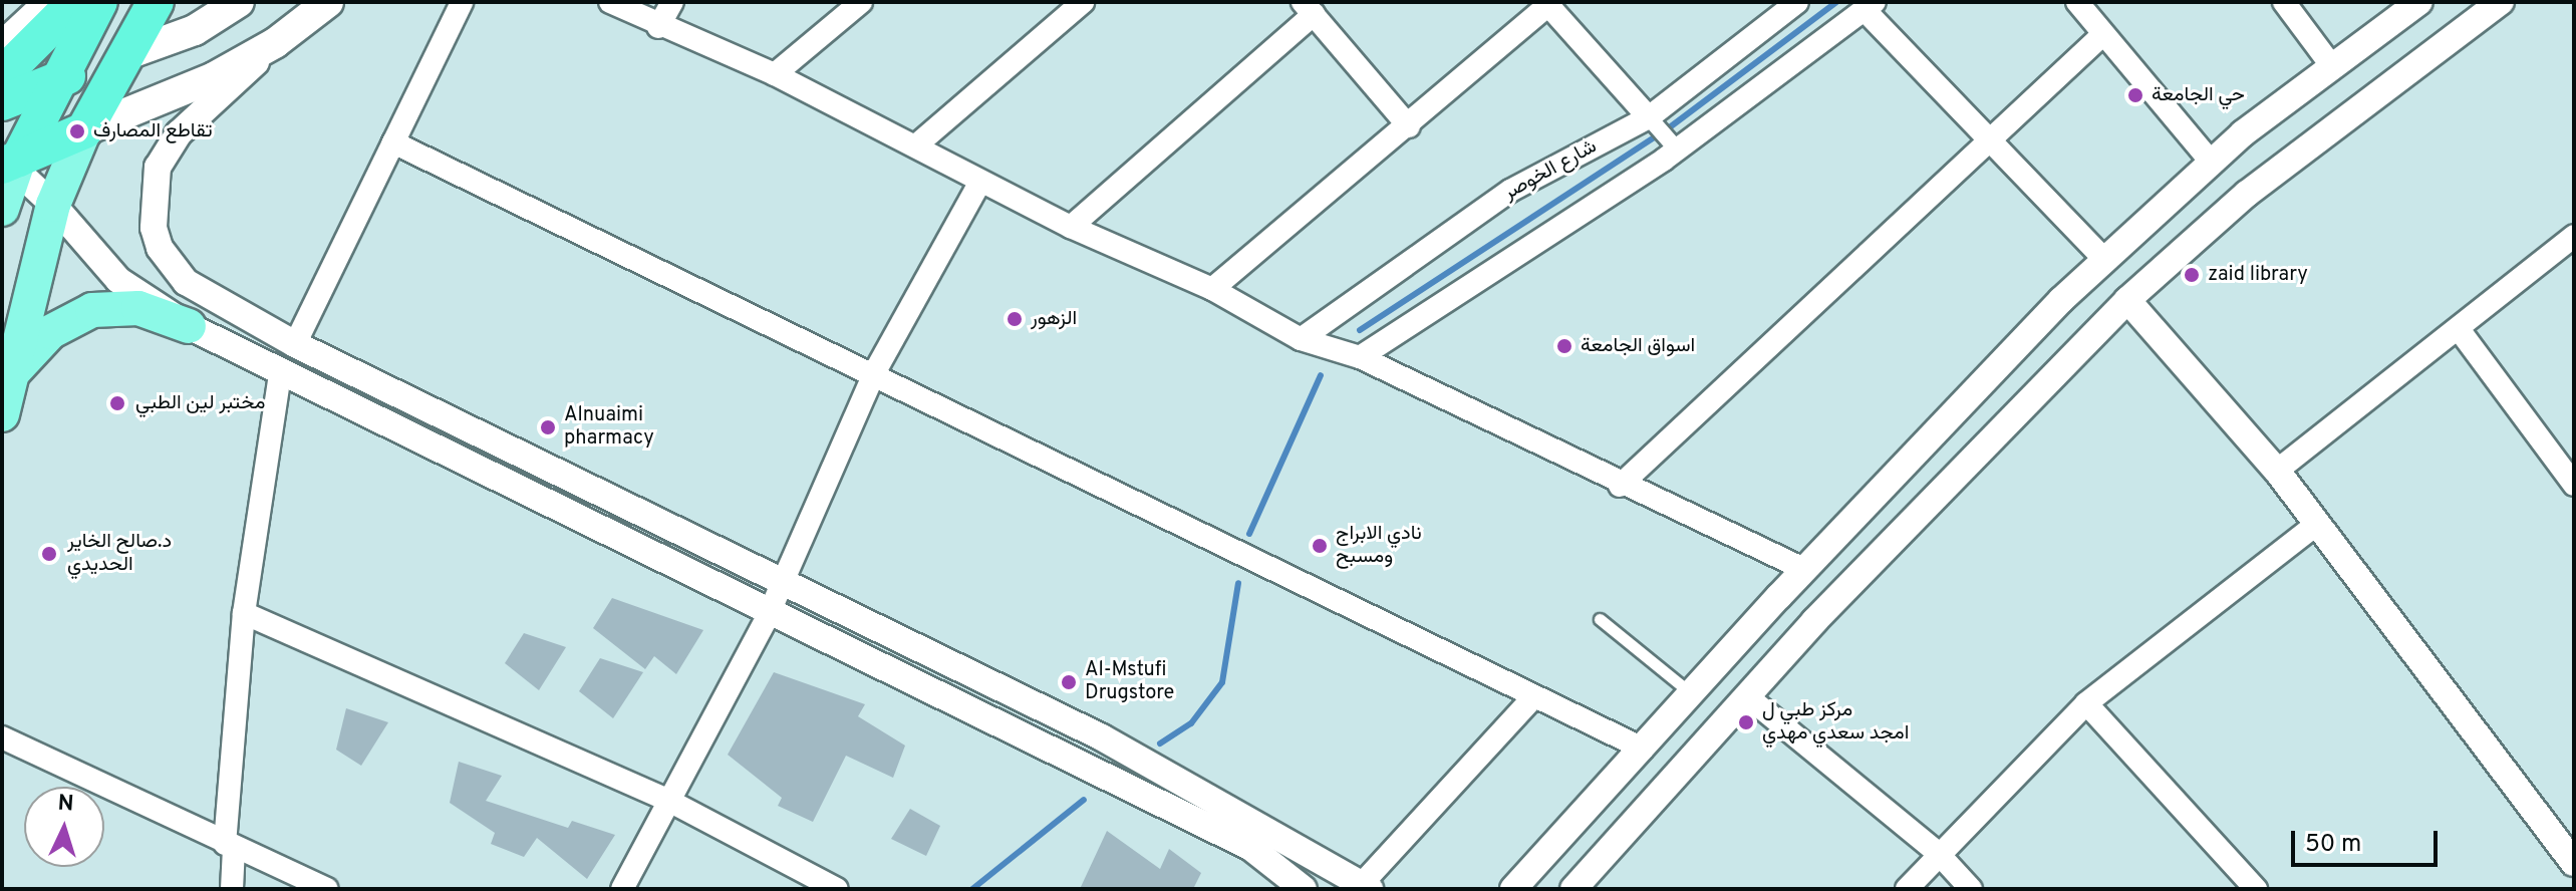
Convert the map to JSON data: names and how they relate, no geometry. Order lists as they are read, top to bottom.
{
  "streets": {
    "street": ["شارع الخوصر"]
  },
  "places": [
    "حي الجامعة",
    "تقاطع المصارف",
    "zaid library",
    "الزهور",
    "اسواق الجامعة",
    "مختبر لين الطبي",
    "Alnuaimi pharmacy",
    "نادي الابراج ومسبح",
    "د.صالح الخاير الحديدي",
    "Al-Mstufi Drugstore",
    "مركز طبي ل امجد سعدي مهدي"
  ],
  "scale_bar": "50 m",
  "north": "top"
}
